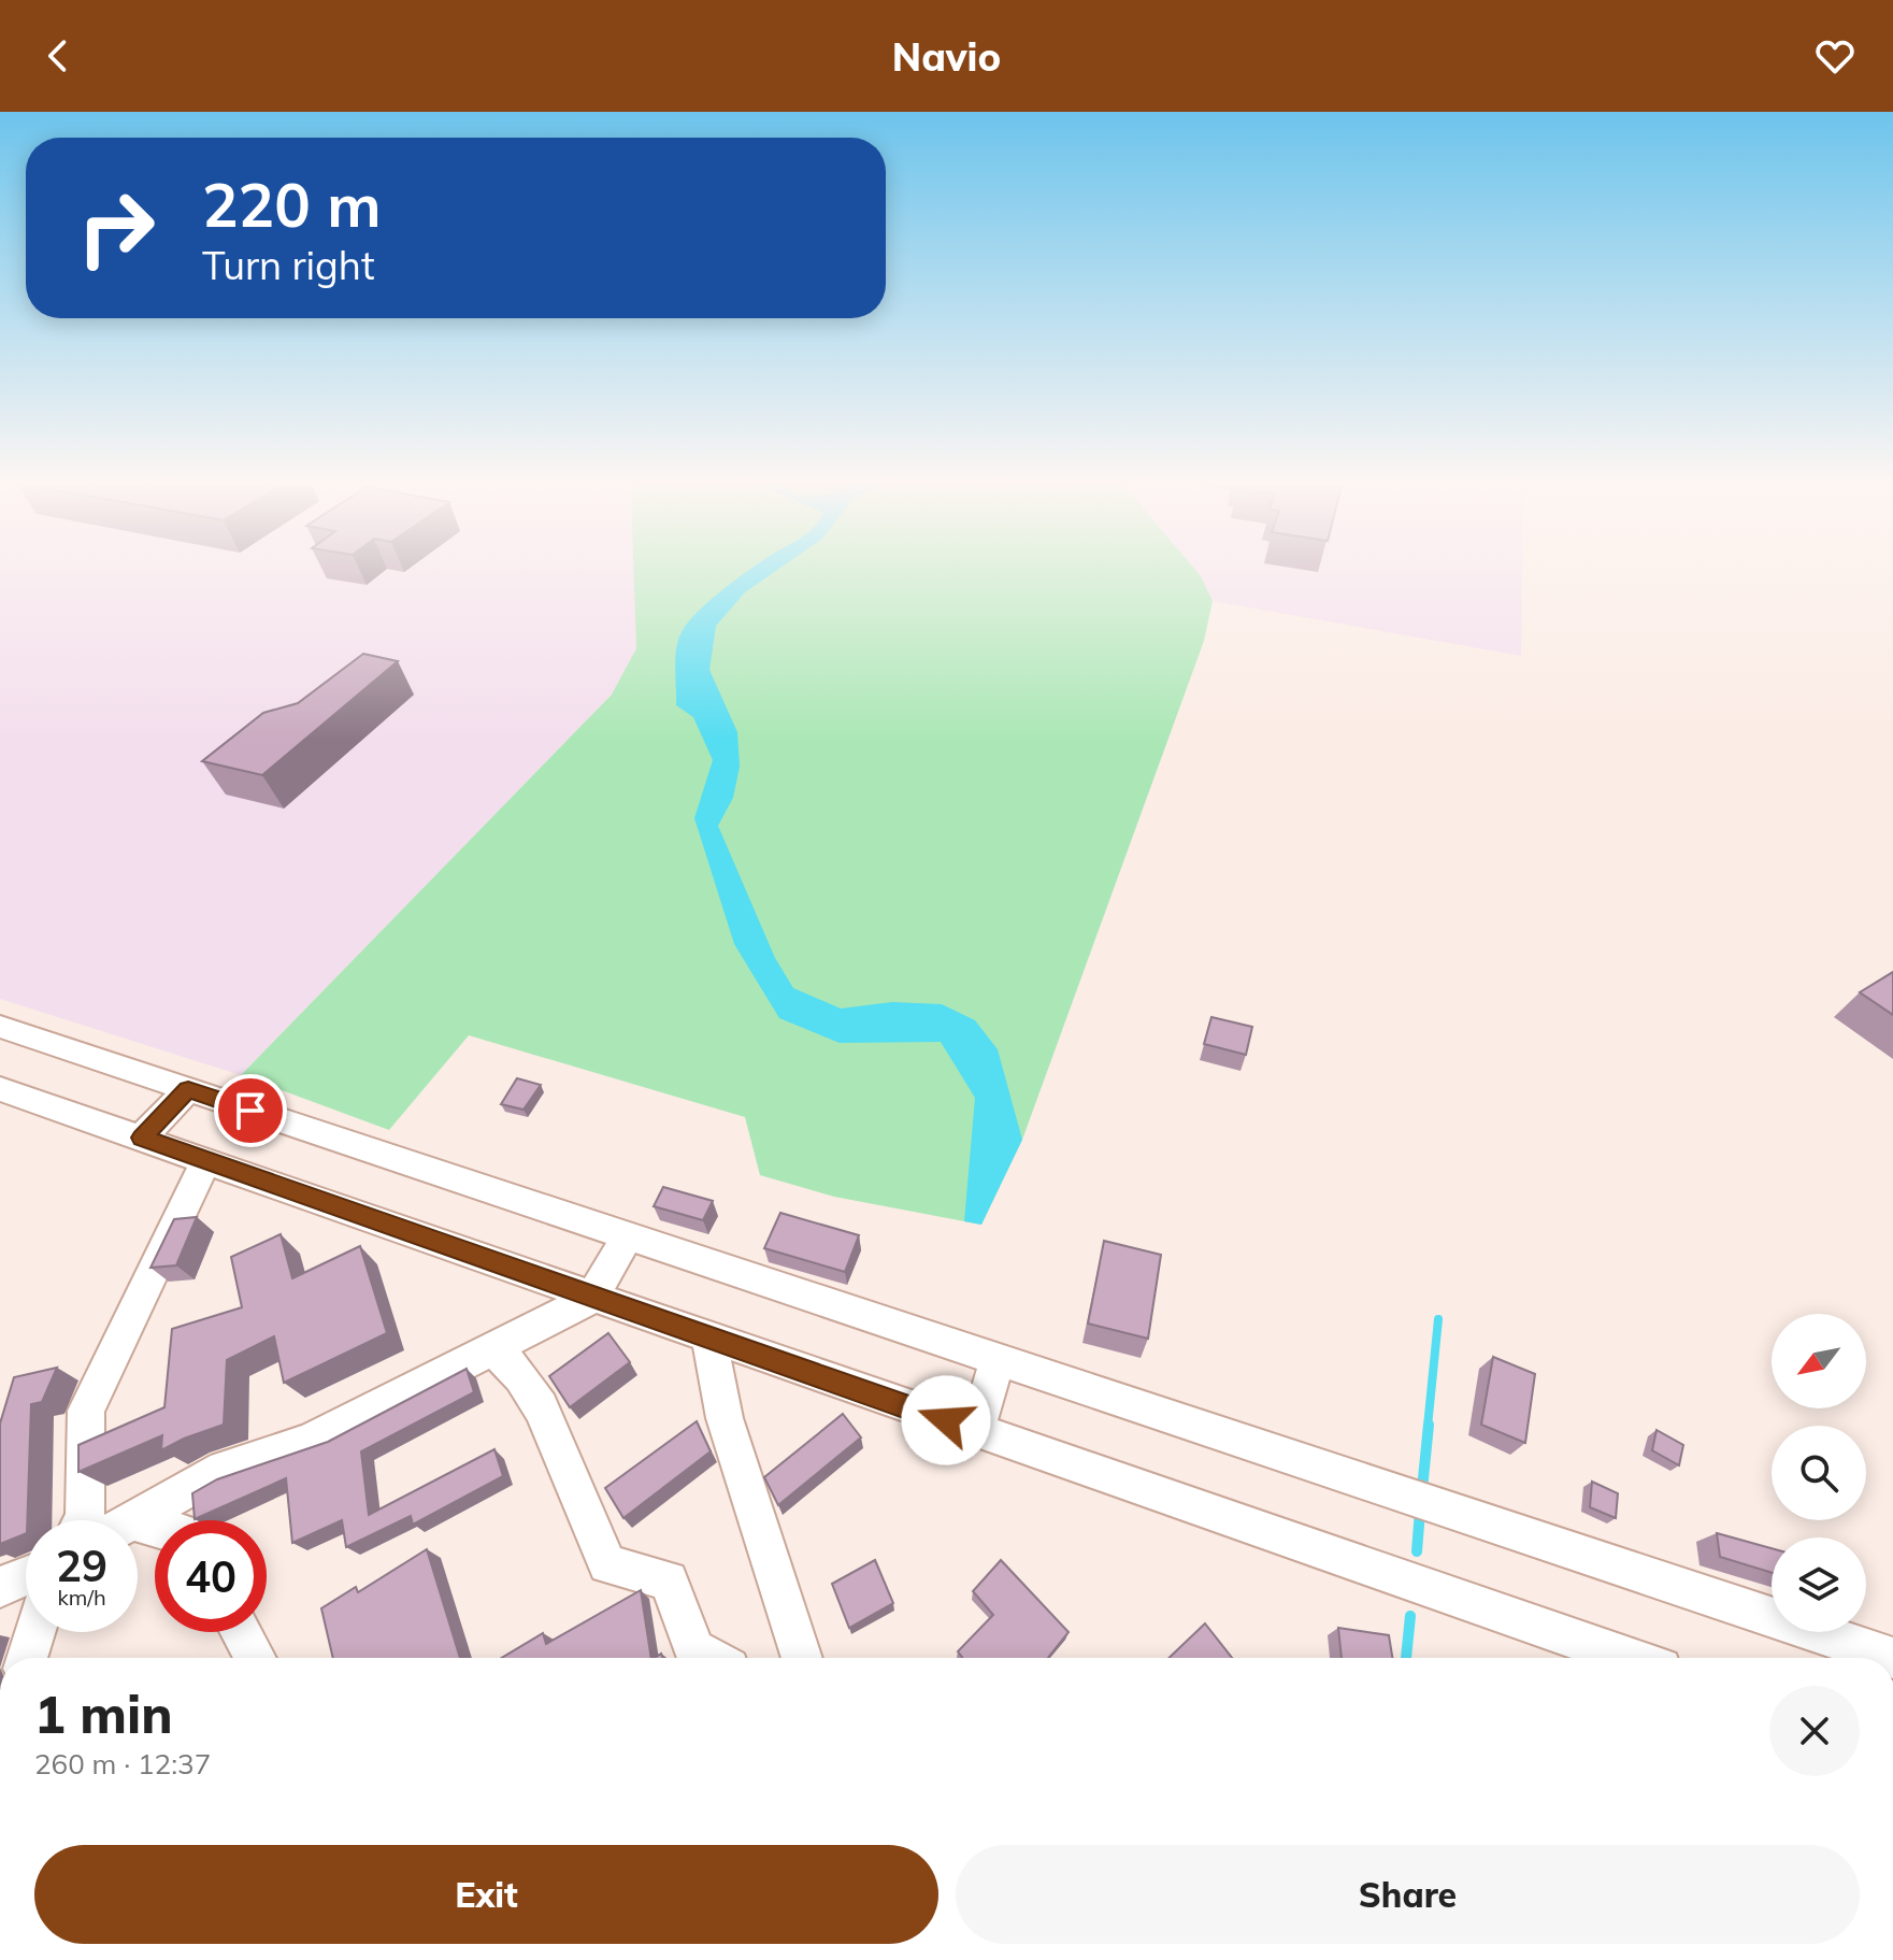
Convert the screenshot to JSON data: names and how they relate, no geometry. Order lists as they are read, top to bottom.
{
  "north": "bottom left",
  "page": {
    "header": "Navio",
    "turn": ["220 m", "Turn right"],
    "speed": "29 km/h",
    "limit": "40",
    "heading": ["1 min", "260 m · 12:37"],
    "buttons": ["Exit", "Share"]
  }
}
